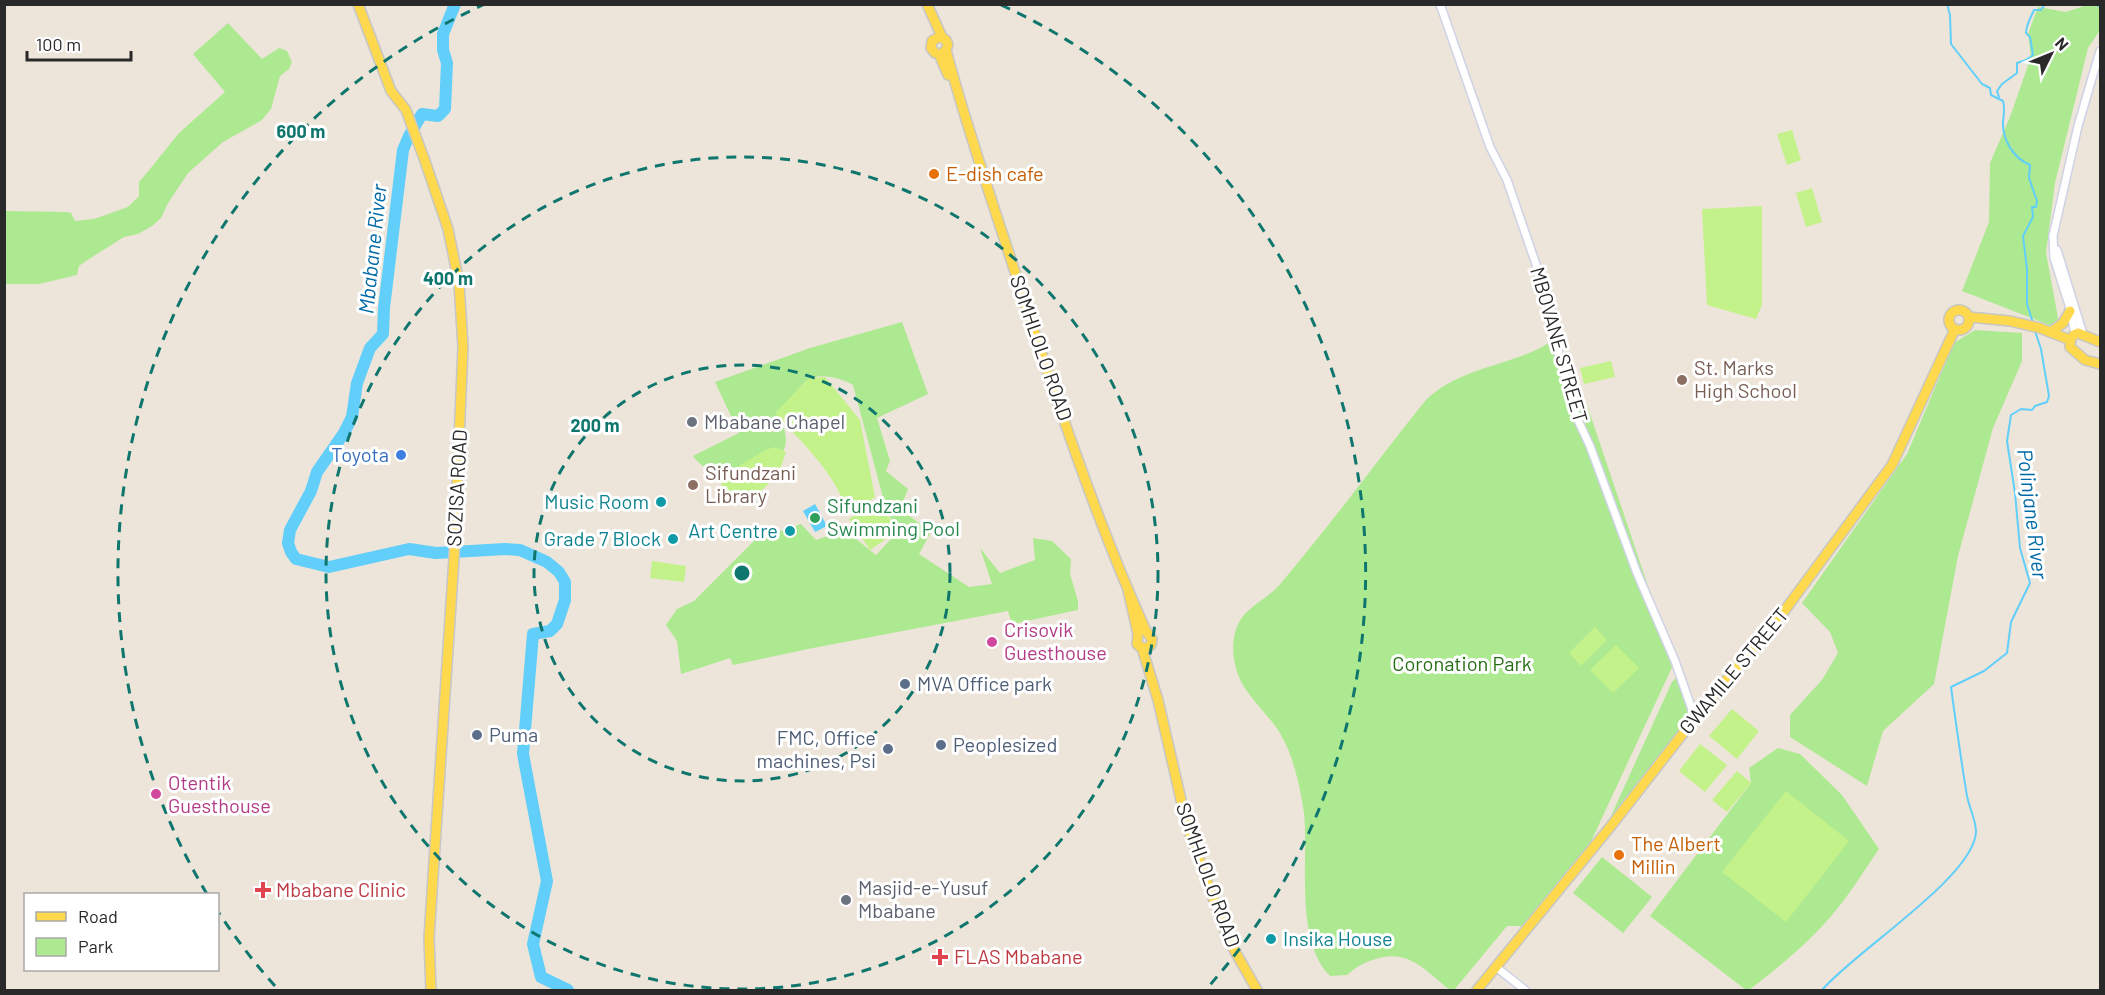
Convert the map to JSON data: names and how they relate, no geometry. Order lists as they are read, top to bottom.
{
  "streets": {
    "main road": ["SOMHLOLO ROAD", "SOZISA ROAD", "GWAMILE STREET"],
    "street": ["MBOVANE STREET"]
  },
  "crossings": [
    ["MBOVANE STREET", "GWAMILE STREET"]
  ],
  "water": ["Mbabane River", "Polinjane River"],
  "parks": ["Coronation Park"],
  "places": {
    "other": [
      "E-dish cafe",
      "St. Marks High School",
      "Mbabane Chapel",
      "Toyota",
      "Sifundzani Library",
      "Music Room",
      "Sifundzani Swimming Pool",
      "Art Centre",
      "Grade 7 Block",
      "Crisovik Guesthouse",
      "MVA Office park",
      "Puma",
      "Peoplesized",
      "FMC, Office machines, Psi",
      "Otentik Guesthouse",
      "The Albert Millin",
      "Masjid-e-Yusuf Mbabane",
      "Insika House"
    ],
    "health": ["Mbabane Clinic", "FLAS Mbabane"]
  },
  "legend": ["Road", "Park"],
  "scale_bar": "100 m",
  "north": "top right",
  "rings": ["600 m", "400 m", "200 m"]
}
